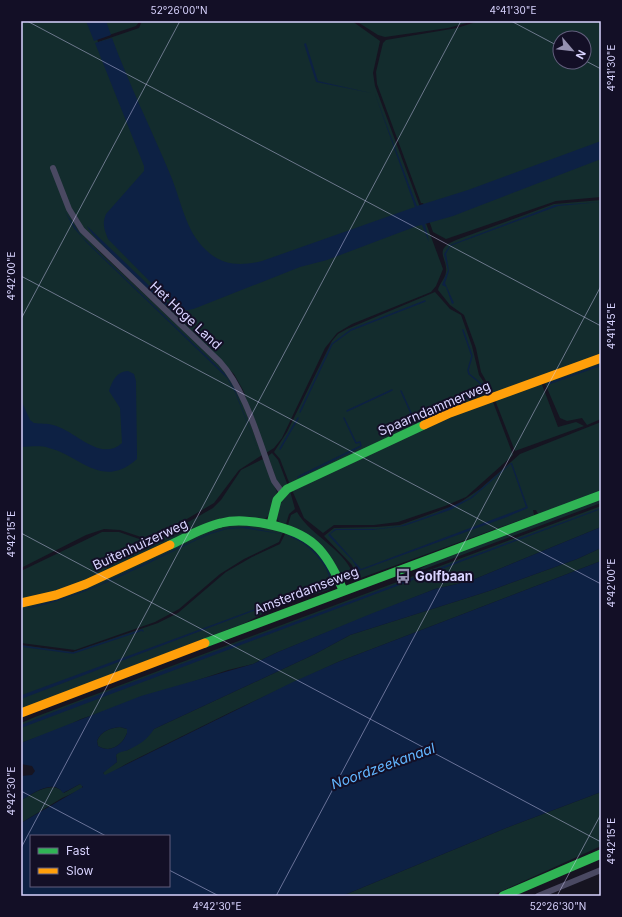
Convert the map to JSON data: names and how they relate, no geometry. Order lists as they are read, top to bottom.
{
  "streets": {
    "street": [
      "Het Hoge Land",
      "Spaarndammerweg",
      "Buitenhuizerweg",
      "Amsterdamseweg"
    ]
  },
  "crossings": [
    ["Het Hoge Land", "Spaarndammerweg"],
    ["Buitenhuizerweg", "Amsterdamseweg"]
  ],
  "water": ["Noordzeekanaal"],
  "places": {
    "bus stop": ["Golfbaan"]
  },
  "legend": ["Fast", "Slow"],
  "north": "bottom right",
  "coordinates": [
    "52°26'00\"N",
    "4°41'30\"E",
    "4°42'00\"E",
    "4°41'45\"E",
    "4°42'15\"E",
    "4°42'30\"E",
    "52°26'30\"N"
  ]
}
